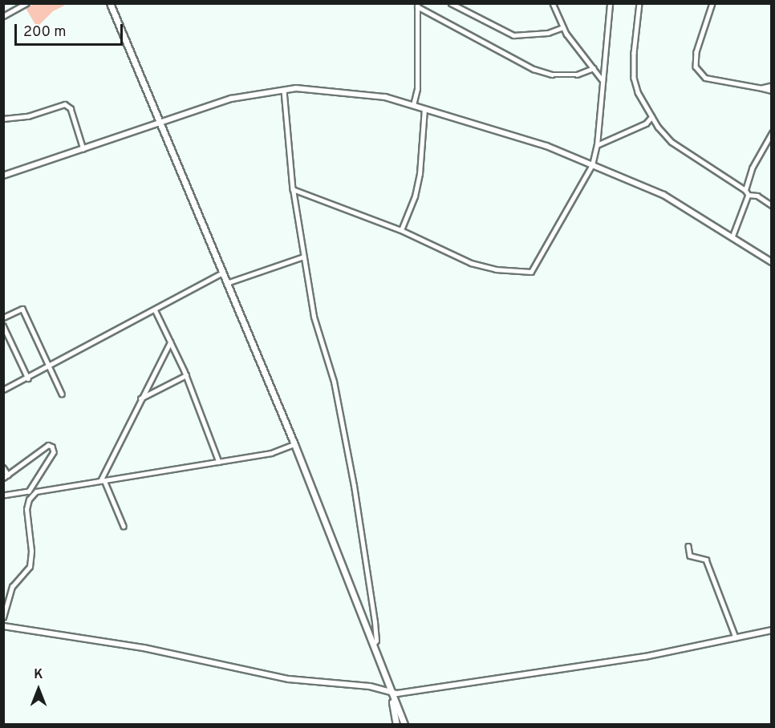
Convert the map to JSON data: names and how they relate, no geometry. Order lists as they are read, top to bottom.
{
  "scale_bar": "200 m",
  "north": "top"
}
